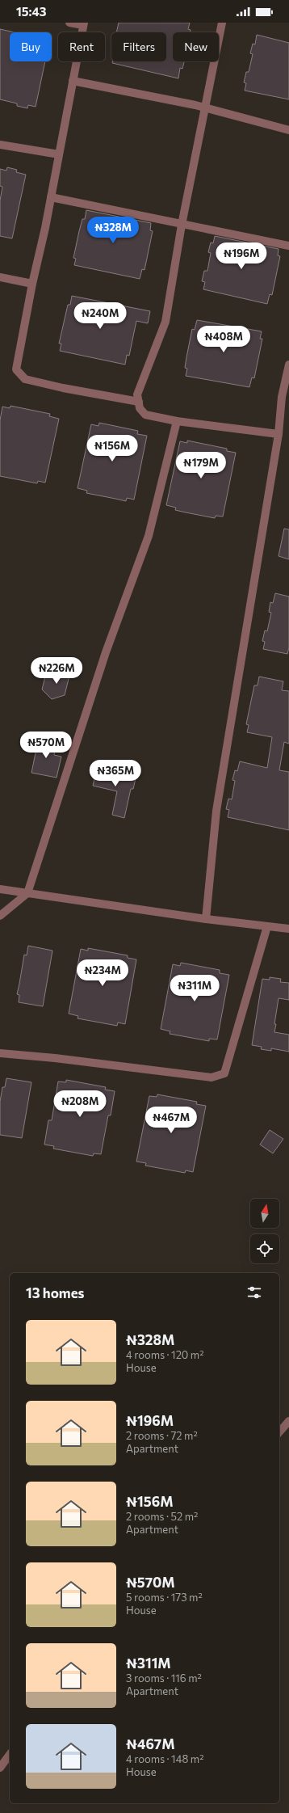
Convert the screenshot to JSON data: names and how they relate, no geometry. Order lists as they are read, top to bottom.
{
  "north": "top",
  "page": {
    "status": "15:43",
    "chip": [
      "Buy",
      "Rent",
      "Filters",
      "New"
    ],
    "price": [
      "₦328M",
      "₦196M",
      "₦240M",
      "₦408M",
      "₦156M",
      "₦179M",
      "₦226M",
      "₦570M",
      "₦365M",
      "₦234M",
      "₦311M",
      "₦208M",
      "₦467M"
    ],
    "heading": "13 homes",
    "list": [
      {
        "name": "₦328M",
        "note": "4 rooms · 120 m² · House"
      },
      {
        "name": "₦196M",
        "note": "2 rooms · 72 m² · Apartment"
      },
      {
        "name": "₦156M",
        "note": "2 rooms · 52 m² · Apartment"
      },
      {
        "name": "₦570M",
        "note": "5 rooms · 173 m² · House"
      },
      {
        "name": "₦311M",
        "note": "3 rooms · 116 m² · Apartment"
      },
      {
        "name": "₦467M",
        "note": "4 rooms · 148 m² · House"
      }
    ]
  }
}
